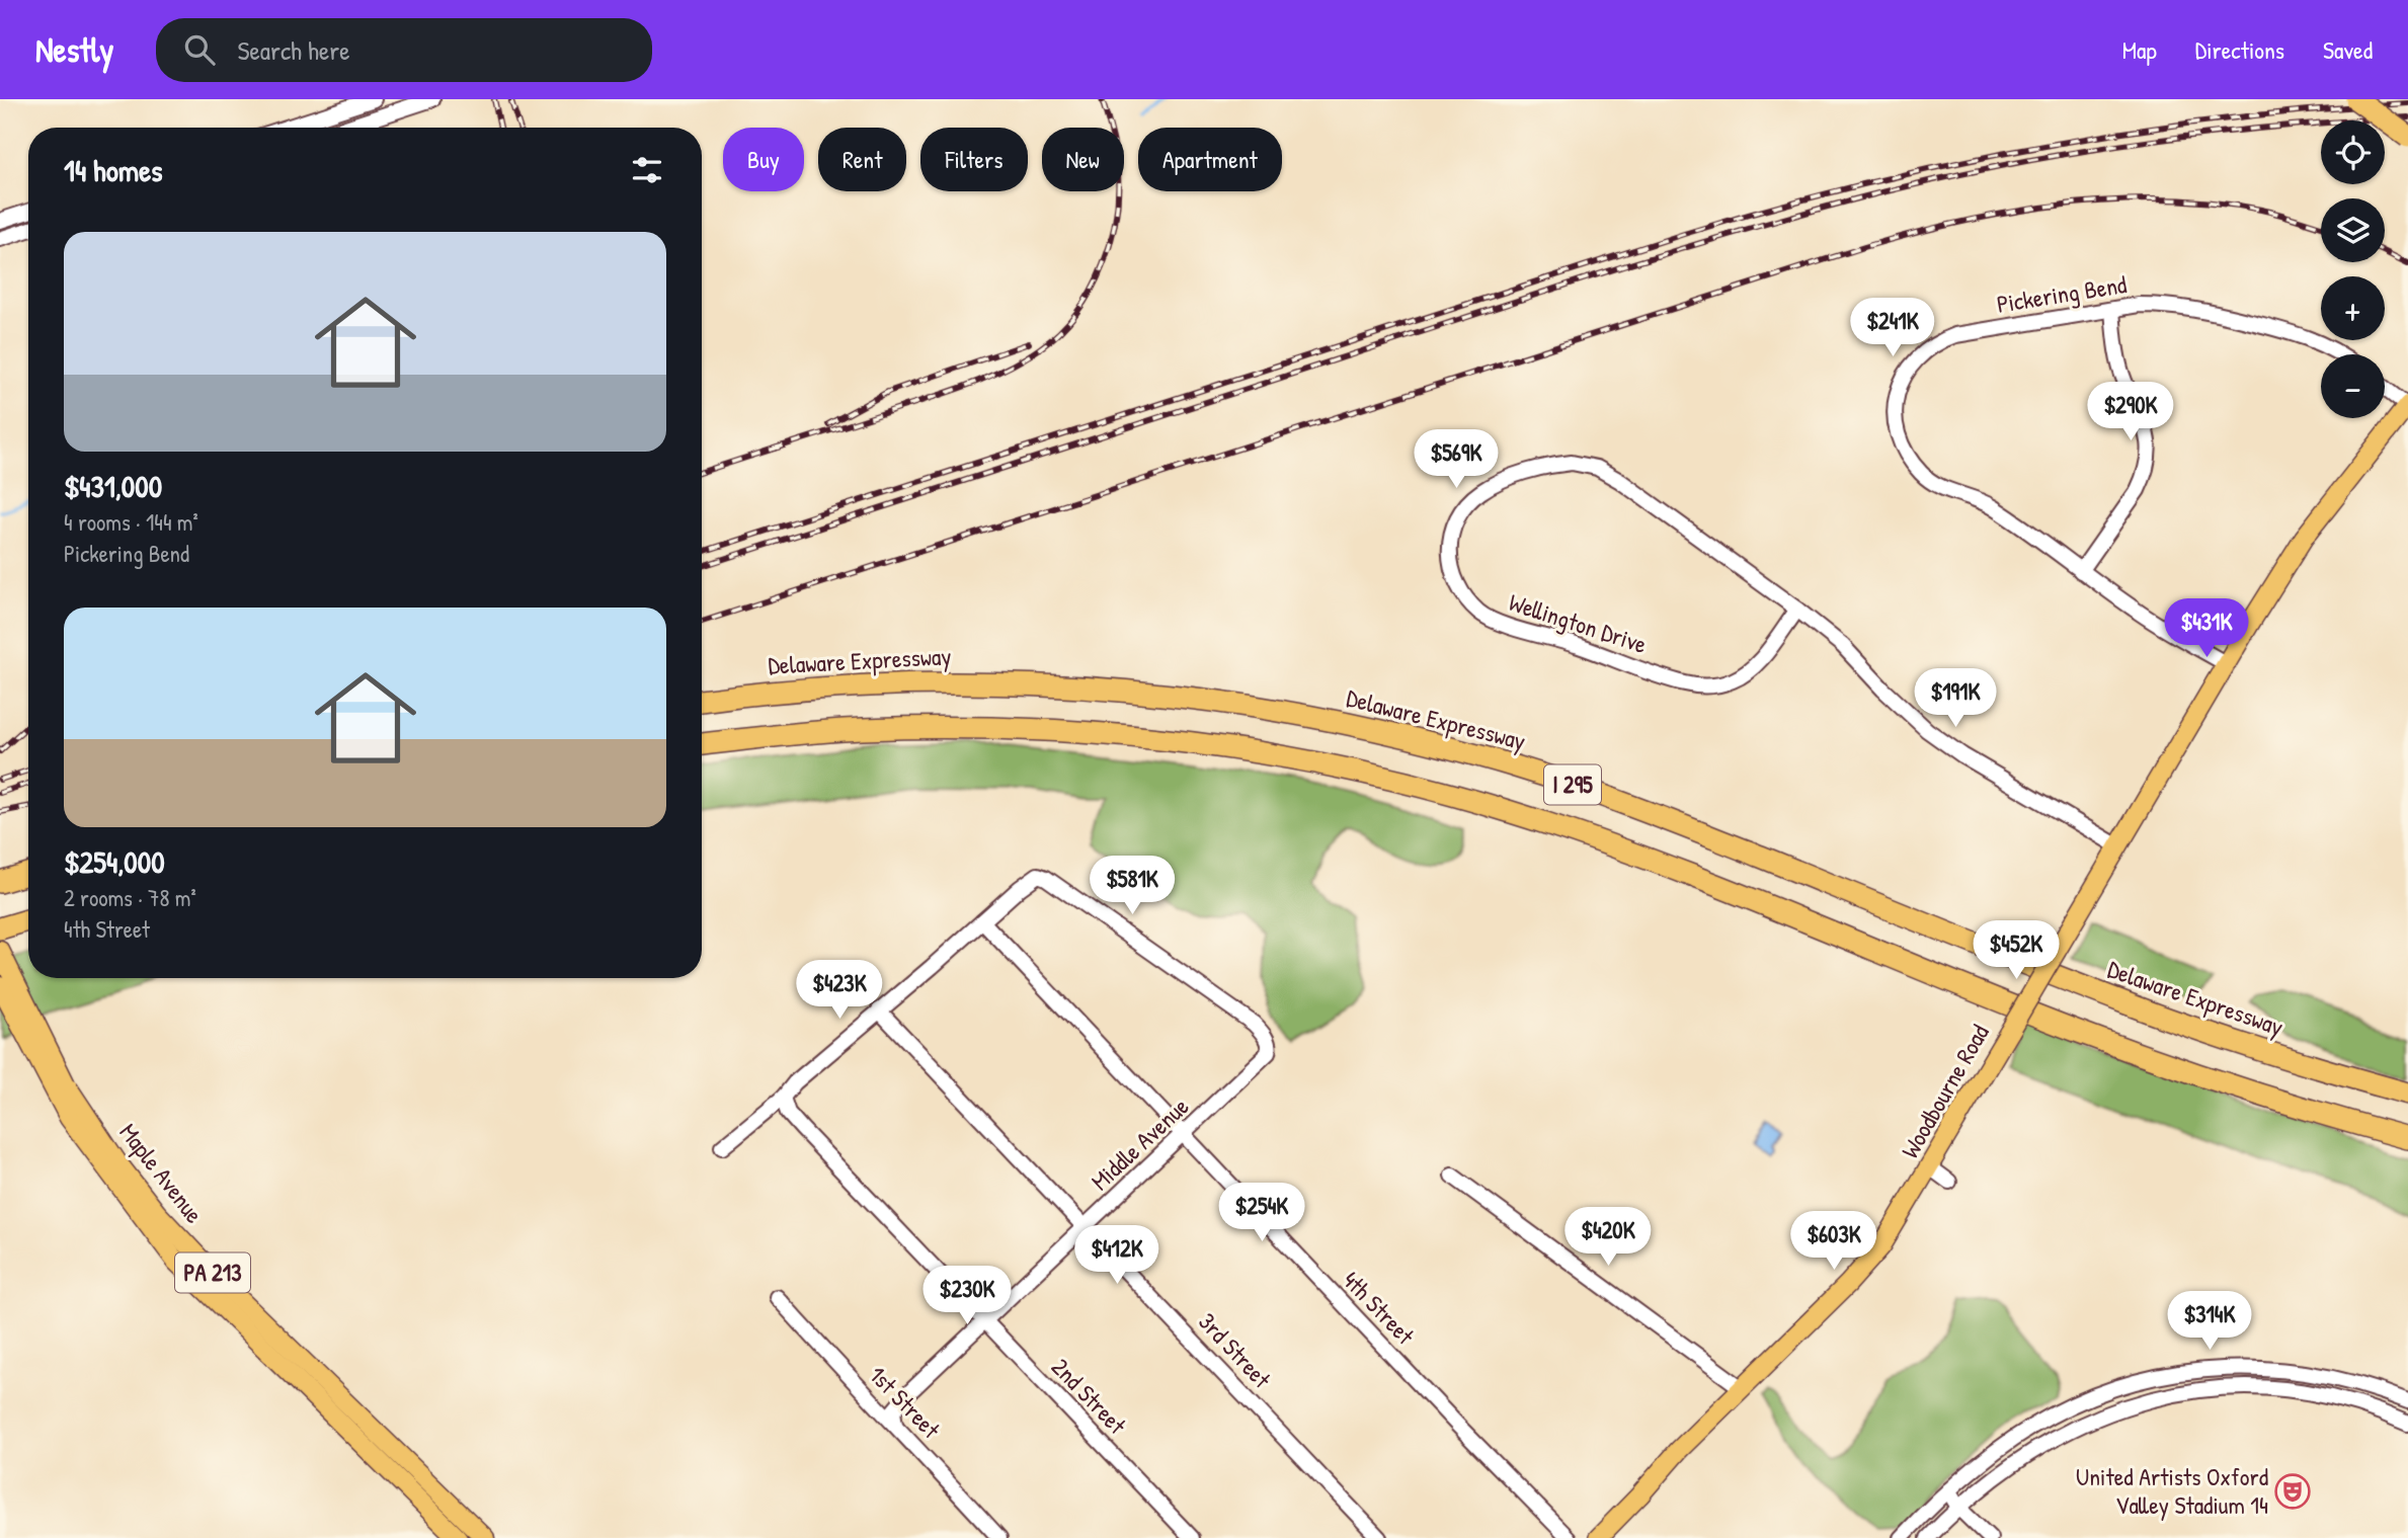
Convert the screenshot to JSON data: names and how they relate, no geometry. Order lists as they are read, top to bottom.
{
  "streets": {
    "highway": ["Delaware Expressway", "I 295"],
    "main road": ["Woodbourne Road", "Maple Avenue", "PA 213"],
    "street": [
      "Pickering Bend",
      "Wellington Drive",
      "Middle Avenue",
      "4th Street",
      "3rd Street",
      "2nd Street",
      "1st Street"
    ]
  },
  "crossings": [
    ["Pickering Bend", "Woodbourne Road"],
    ["Wellington Drive", "Woodbourne Road"],
    ["Middle Avenue", "4th Street"],
    ["Middle Avenue", "3rd Street"],
    ["Middle Avenue", "2nd Street"],
    ["Middle Avenue", "1st Street"]
  ],
  "places": {
    "theatre": ["United Artists Oxford Valley Stadium 14"]
  },
  "page": {
    "header": "Nestly",
    "search": "Search here",
    "nav": ["Map", "Directions", "Saved"],
    "map_buttons": ["+", "−"],
    "chip": [
      "Buy",
      "Rent",
      "Filters",
      "New",
      "Apartment"
    ],
    "heading": "14 homes",
    "list": [
      {
        "name": "$431,000",
        "note": "4 rooms · 144 m² · Pickering Bend"
      },
      {
        "name": "$254,000",
        "note": "2 rooms · 78 m² · 4th Street"
      }
    ],
    "price": [
      "$241K",
      "$290K",
      "$569K",
      "$431K",
      "$191K",
      "$581K",
      "$452K",
      "$423K",
      "$254K",
      "$420K",
      "$603K",
      "$412K",
      "$230K",
      "$314K"
    ]
  }
}
